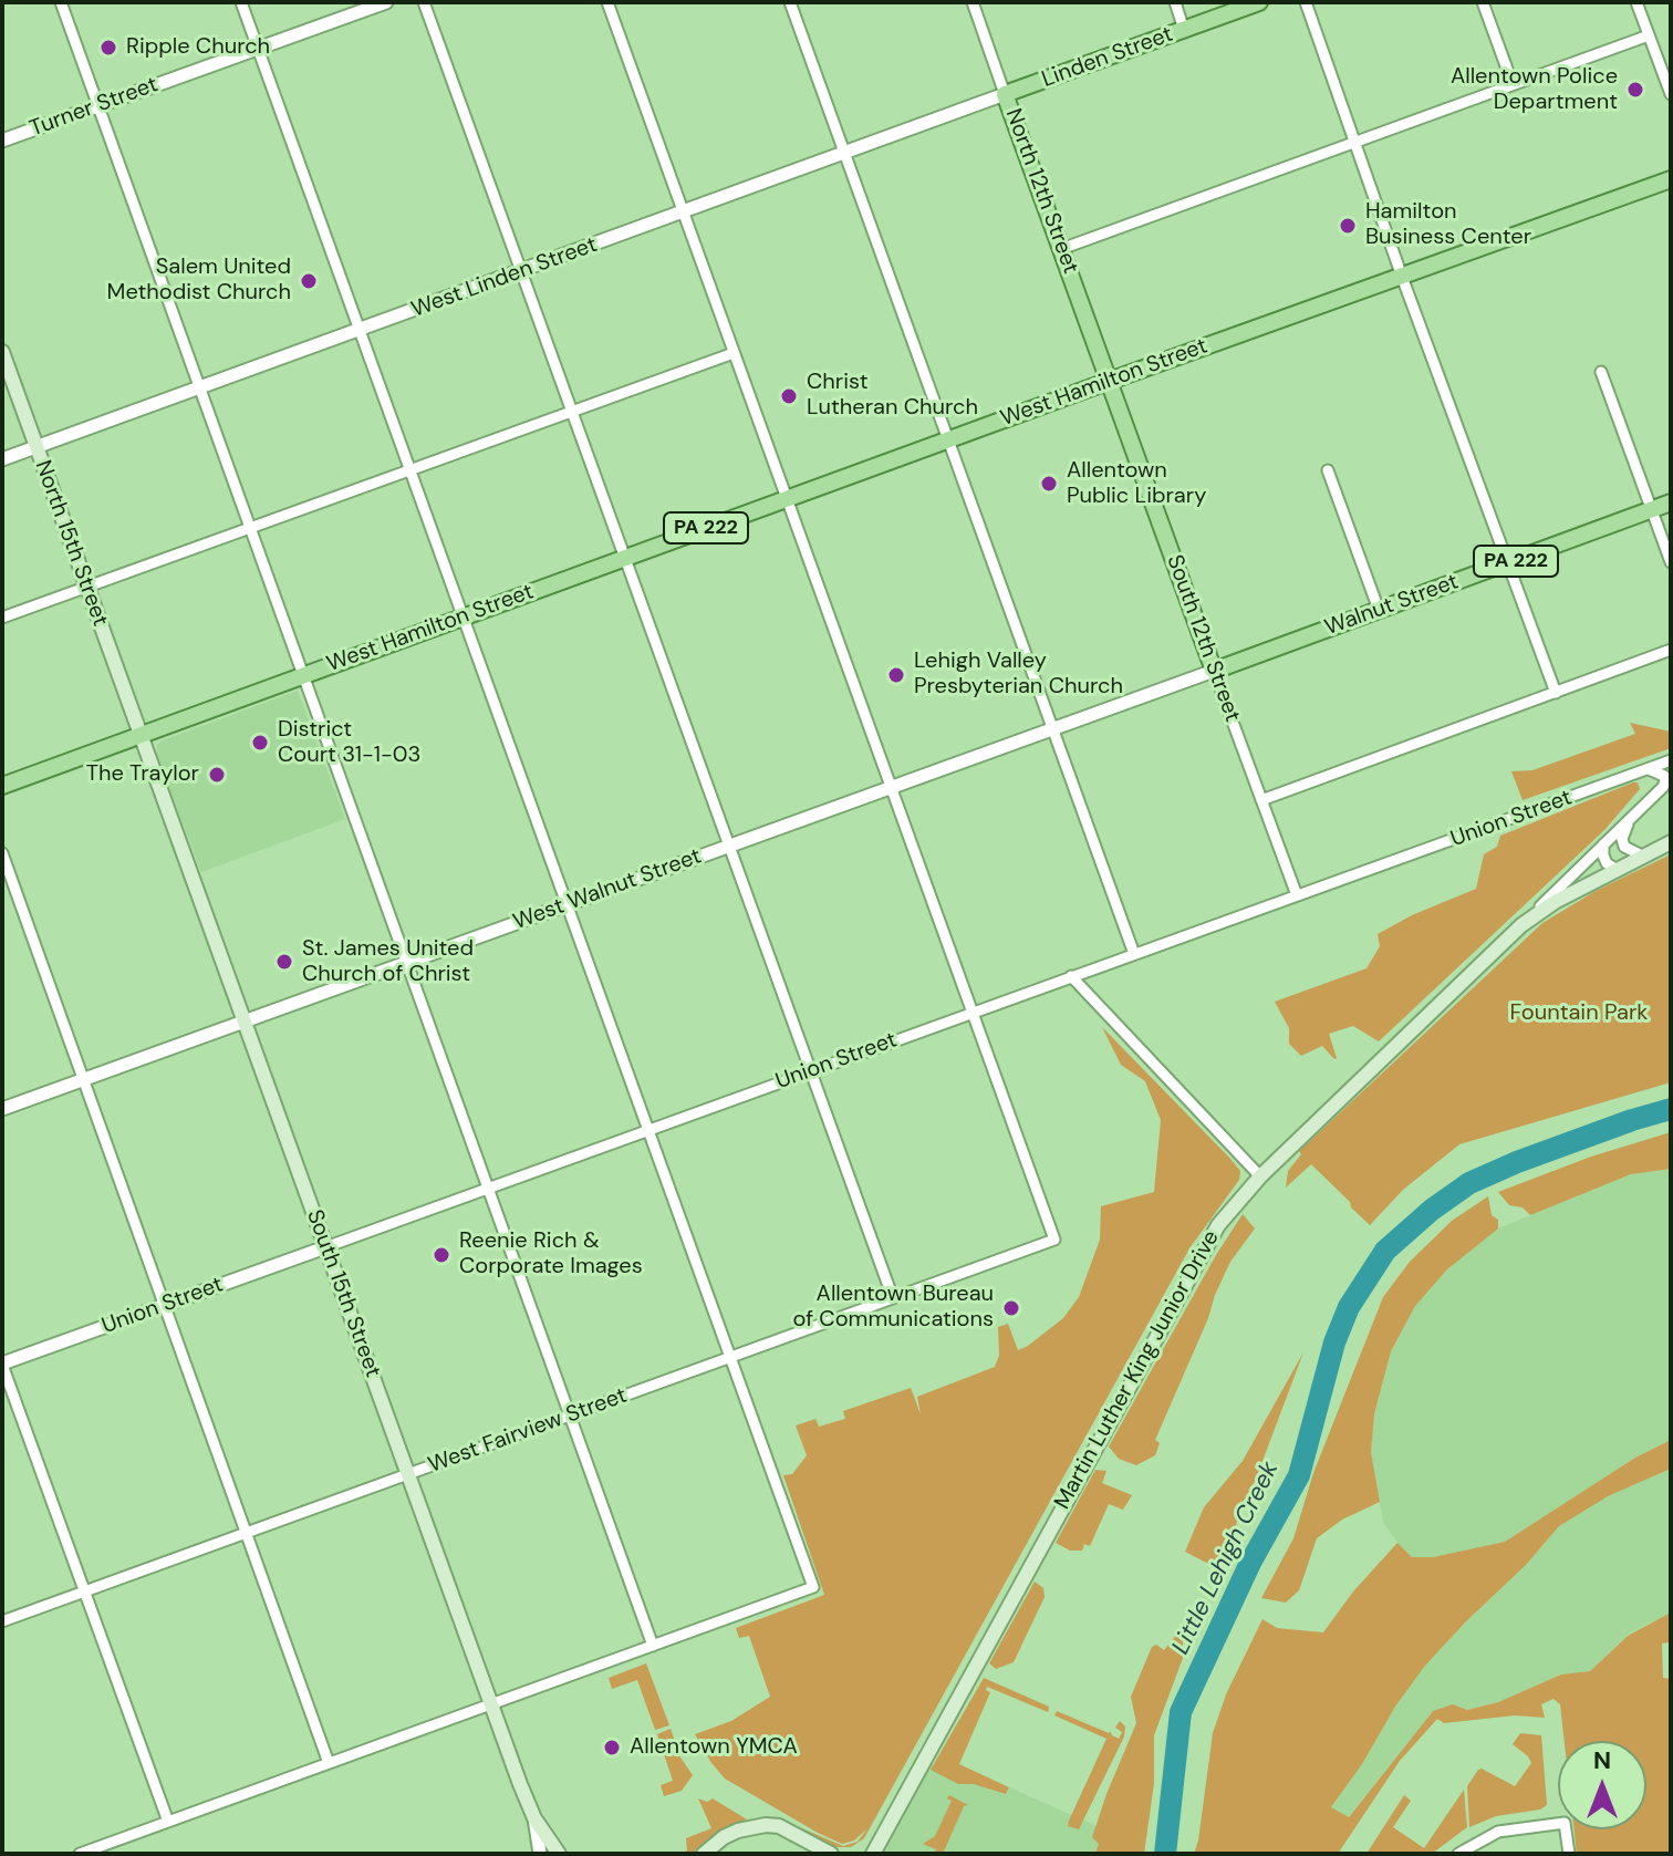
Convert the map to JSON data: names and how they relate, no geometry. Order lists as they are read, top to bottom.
{
  "streets": {
    "main road": [
      "Linden Street",
      "North 12th Street",
      "West Hamilton Street",
      "PA 222",
      "North 15th Street",
      "Walnut Street",
      "South 12th Street",
      "South 15th Street",
      "Martin Luther King Junior Drive"
    ],
    "street": [
      "Turner Street",
      "West Linden Street",
      "Union Street",
      "West Walnut Street",
      "West Fairview Street"
    ]
  },
  "crossings": [
    ["Linden Street", "North 12th Street"],
    ["Linden Street", "West Linden Street"],
    ["North 12th Street", "West Linden Street"],
    ["North 12th Street", "West Hamilton Street"],
    ["North 12th Street", "South 12th Street"],
    ["West Linden Street", "North 15th Street"],
    ["West Hamilton Street", "PA 222"],
    ["West Hamilton Street", "North 15th Street"],
    ["West Hamilton Street", "South 12th Street"],
    ["West Hamilton Street", "South 15th Street"],
    ["PA 222", "North 15th Street"],
    ["PA 222", "South 15th Street"],
    ["North 15th Street", "South 15th Street"],
    ["Walnut Street", "South 12th Street"],
    ["Walnut Street", "West Walnut Street"],
    ["South 12th Street", "Union Street"],
    ["South 12th Street", "West Walnut Street"],
    ["Union Street", "South 15th Street"],
    ["Union Street", "West Fairview Street"],
    ["West Walnut Street", "South 15th Street"],
    ["South 15th Street", "West Fairview Street"]
  ],
  "water": ["Little Lehigh Creek"],
  "parks": ["Fountain Park"],
  "places": [
    "Ripple Church",
    "Allentown Police Department",
    "Hamilton Business Center",
    "Salem United Methodist Church",
    "Christ Lutheran Church",
    "Allentown Public Library",
    "Lehigh Valley Presbyterian Church",
    "District Court 31-1-03",
    "The Traylor",
    "St. James United Church of Christ",
    "Reenie Rich & Corporate Images",
    "Allentown Bureau of Communications",
    "Allentown YMCA"
  ],
  "north": "top"
}
